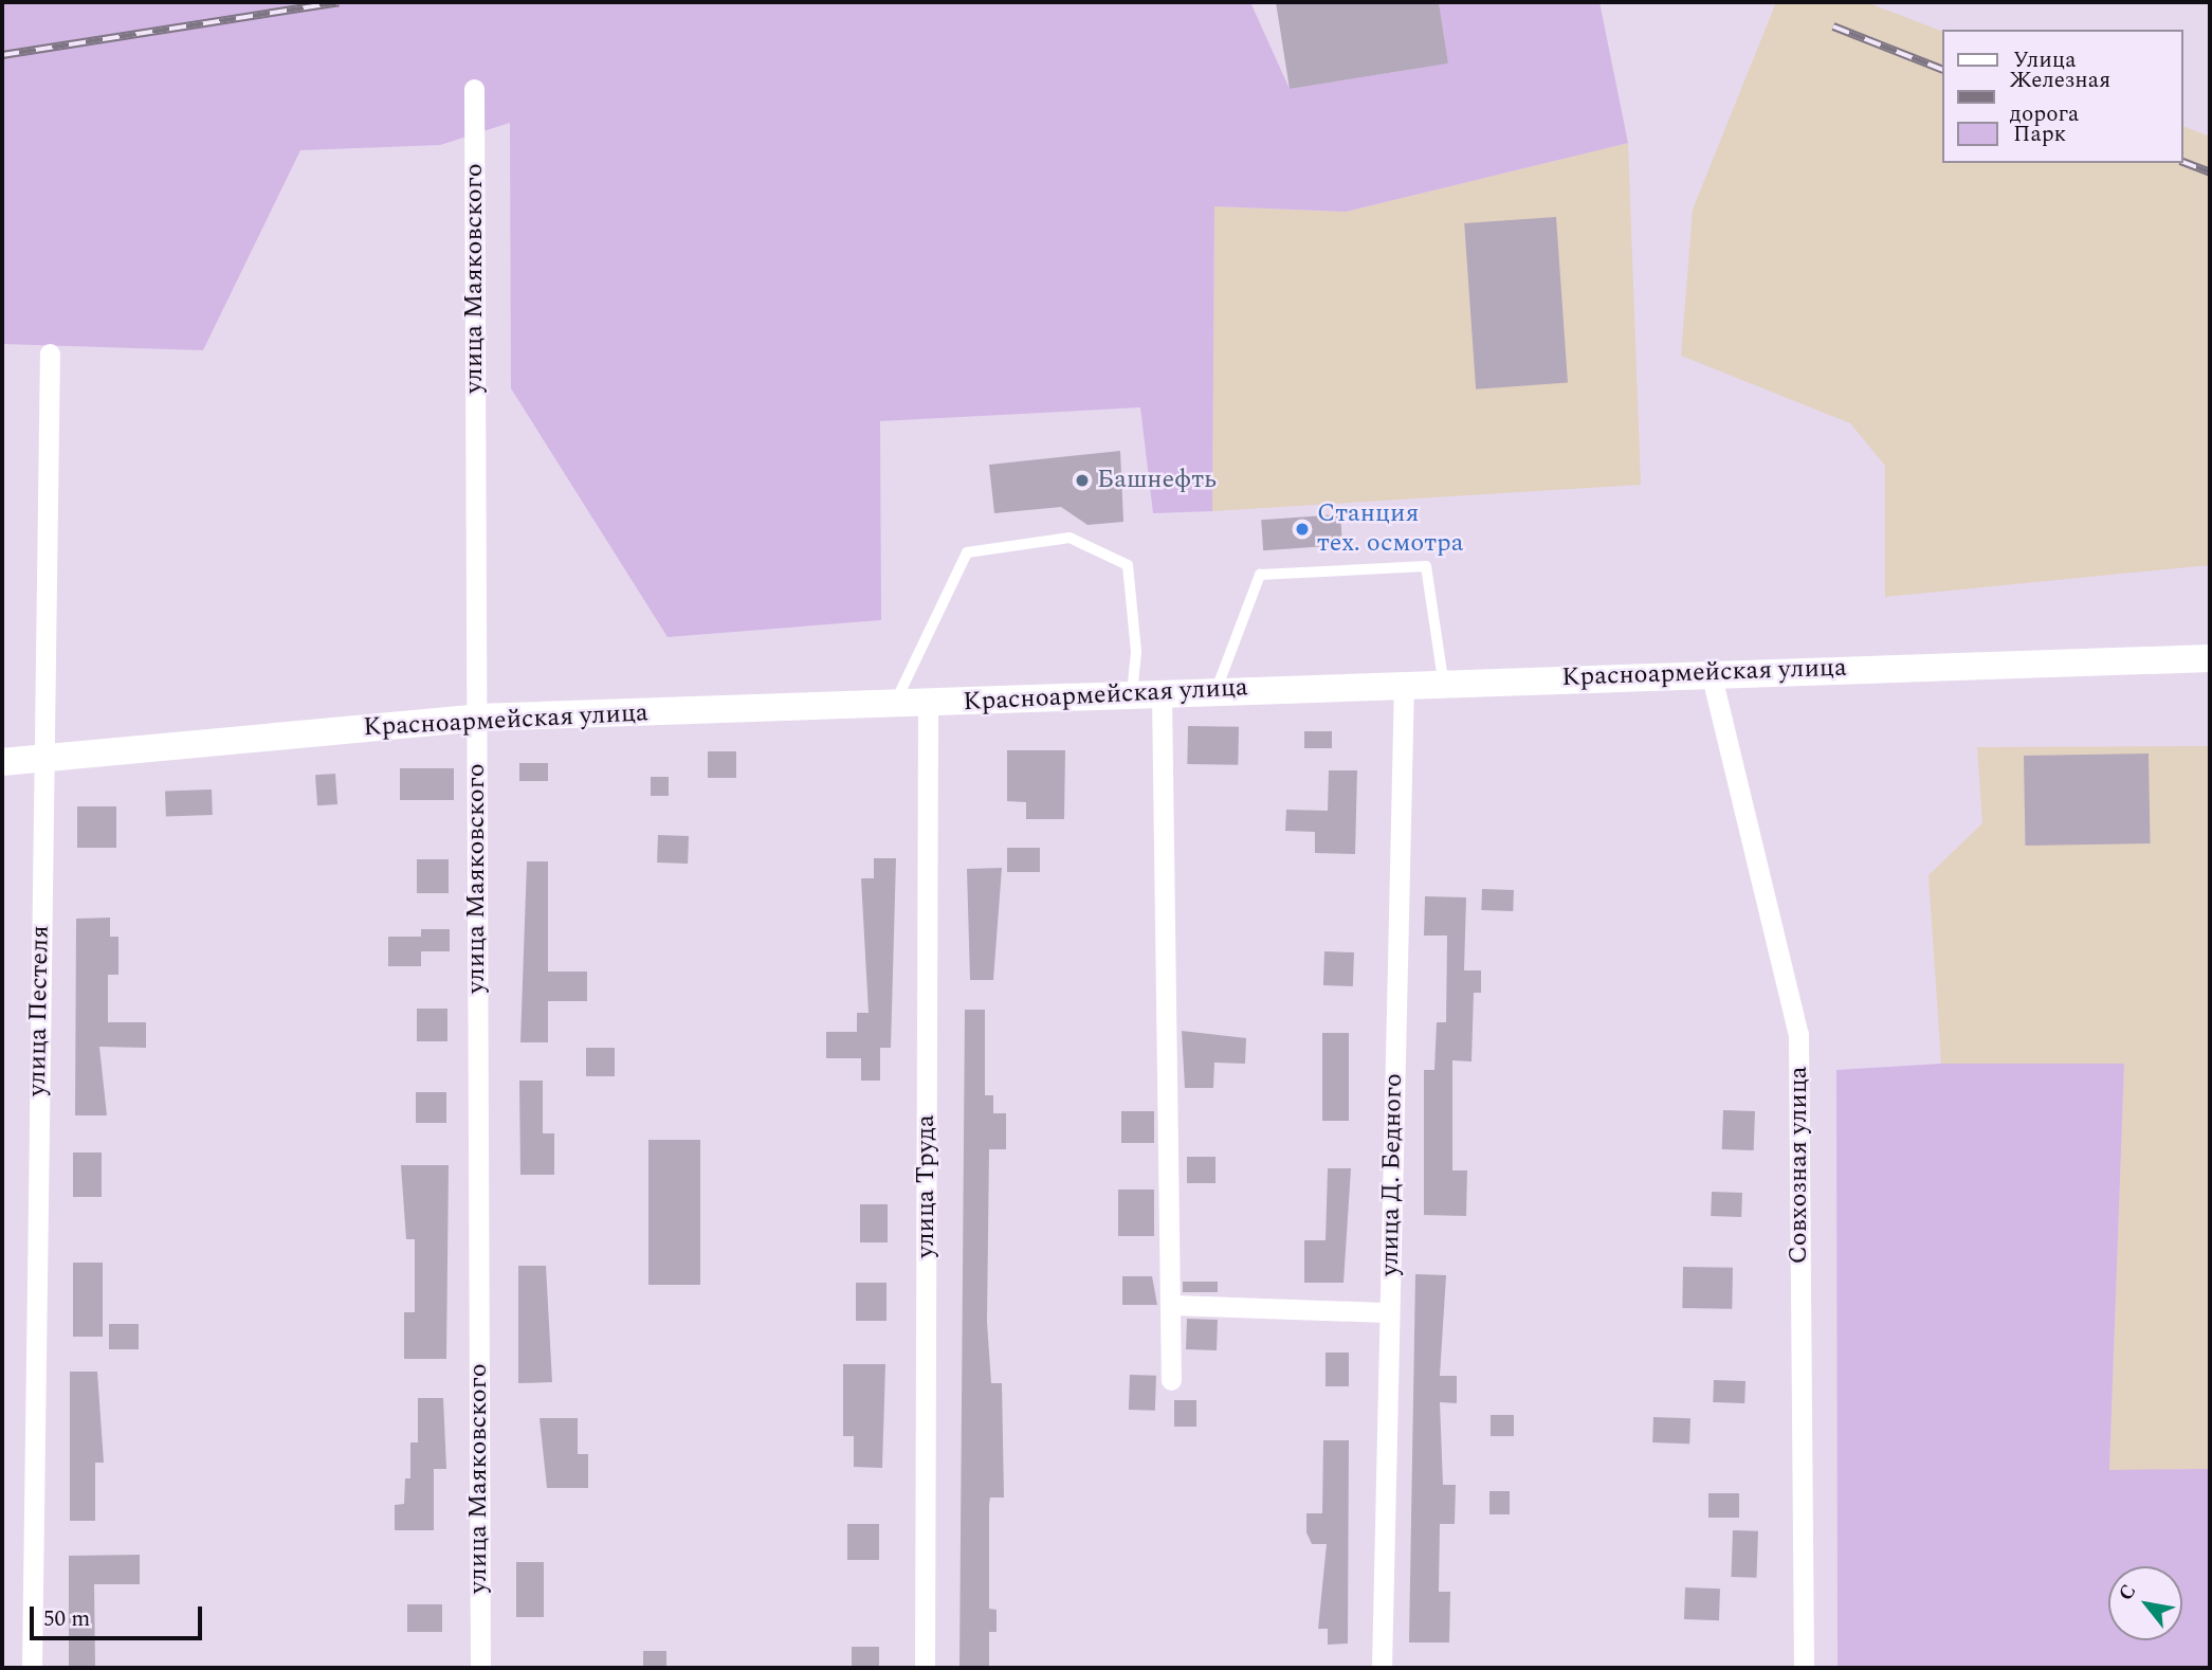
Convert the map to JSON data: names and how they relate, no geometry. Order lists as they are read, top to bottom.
{
  "streets": {
    "main road": ["Красноармейская улица"],
    "street": [
      "улица Маяковского",
      "улица Пестеля",
      "Совхозная улица",
      "улица Д. Бедного",
      "улица Труда"
    ]
  },
  "crossings": [
    ["улица Маяковского", "Красноармейская улица"],
    ["Красноармейская улица", "улица Пестеля"],
    ["Красноармейская улица", "Совхозная улица"],
    ["Красноармейская улица", "улица Д. Бедного"],
    ["Красноармейская улица", "улица Труда"]
  ],
  "places": ["Башнефть", "Станция тех. осмотра"],
  "legend": ["Улица", "Железная дорога", "Парк"],
  "scale_bar": "50 m",
  "north": "top left"
}
